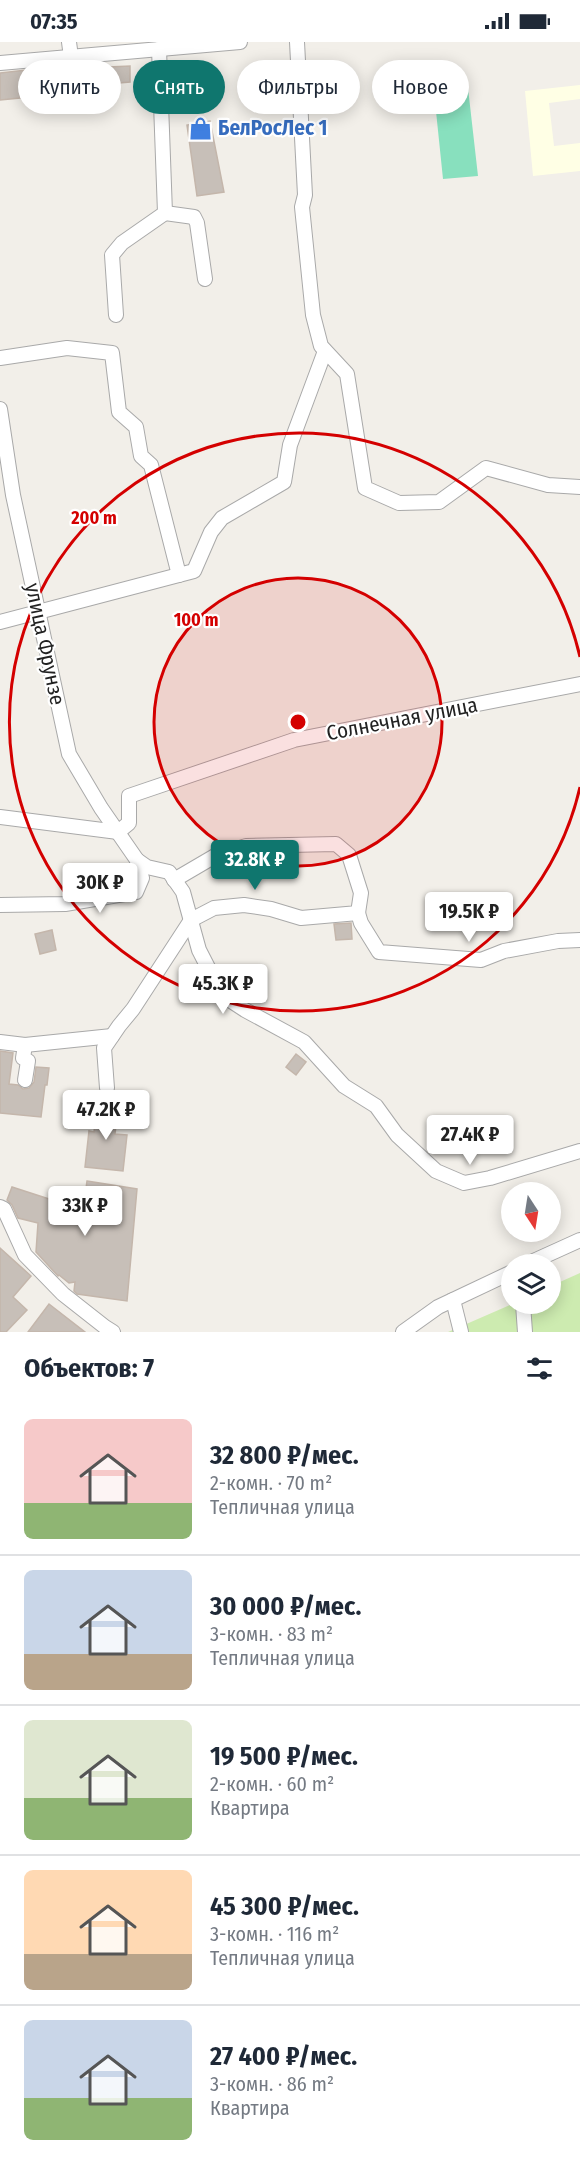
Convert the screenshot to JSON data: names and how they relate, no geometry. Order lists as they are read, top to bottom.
{
  "streets": {
    "street": ["улица Фрунзе", "Солнечная улица"]
  },
  "crossings": [
    ["улица Фрунзе", "Солнечная улица"]
  ],
  "places": {
    "shop": ["БелРосЛес 1"]
  },
  "north": "bottom",
  "page": {
    "status": "07:35",
    "chip": [
      "Купить",
      "Снять",
      "Фильтры",
      "Новое"
    ],
    "price": [
      "32.8K ₽",
      "30K ₽",
      "19.5K ₽",
      "45.3K ₽",
      "47.2K ₽",
      "27.4K ₽",
      "33K ₽"
    ],
    "heading": "Объектов: 7",
    "list": [
      {
        "name": "32 800 ₽/мес.",
        "note": "2-комн. · 70 m² · Тепличная улица"
      },
      {
        "name": "30 000 ₽/мес.",
        "note": "3-комн. · 83 m² · Тепличная улица"
      },
      {
        "name": "19 500 ₽/мес.",
        "note": "2-комн. · 60 m² · Квартира"
      },
      {
        "name": "45 300 ₽/мес.",
        "note": "3-комн. · 116 m² · Тепличная улица"
      },
      {
        "name": "27 400 ₽/мес.",
        "note": "3-комн. · 86 m² · Квартира"
      }
    ]
  },
  "rings": ["200 m", "100 m"]
}
